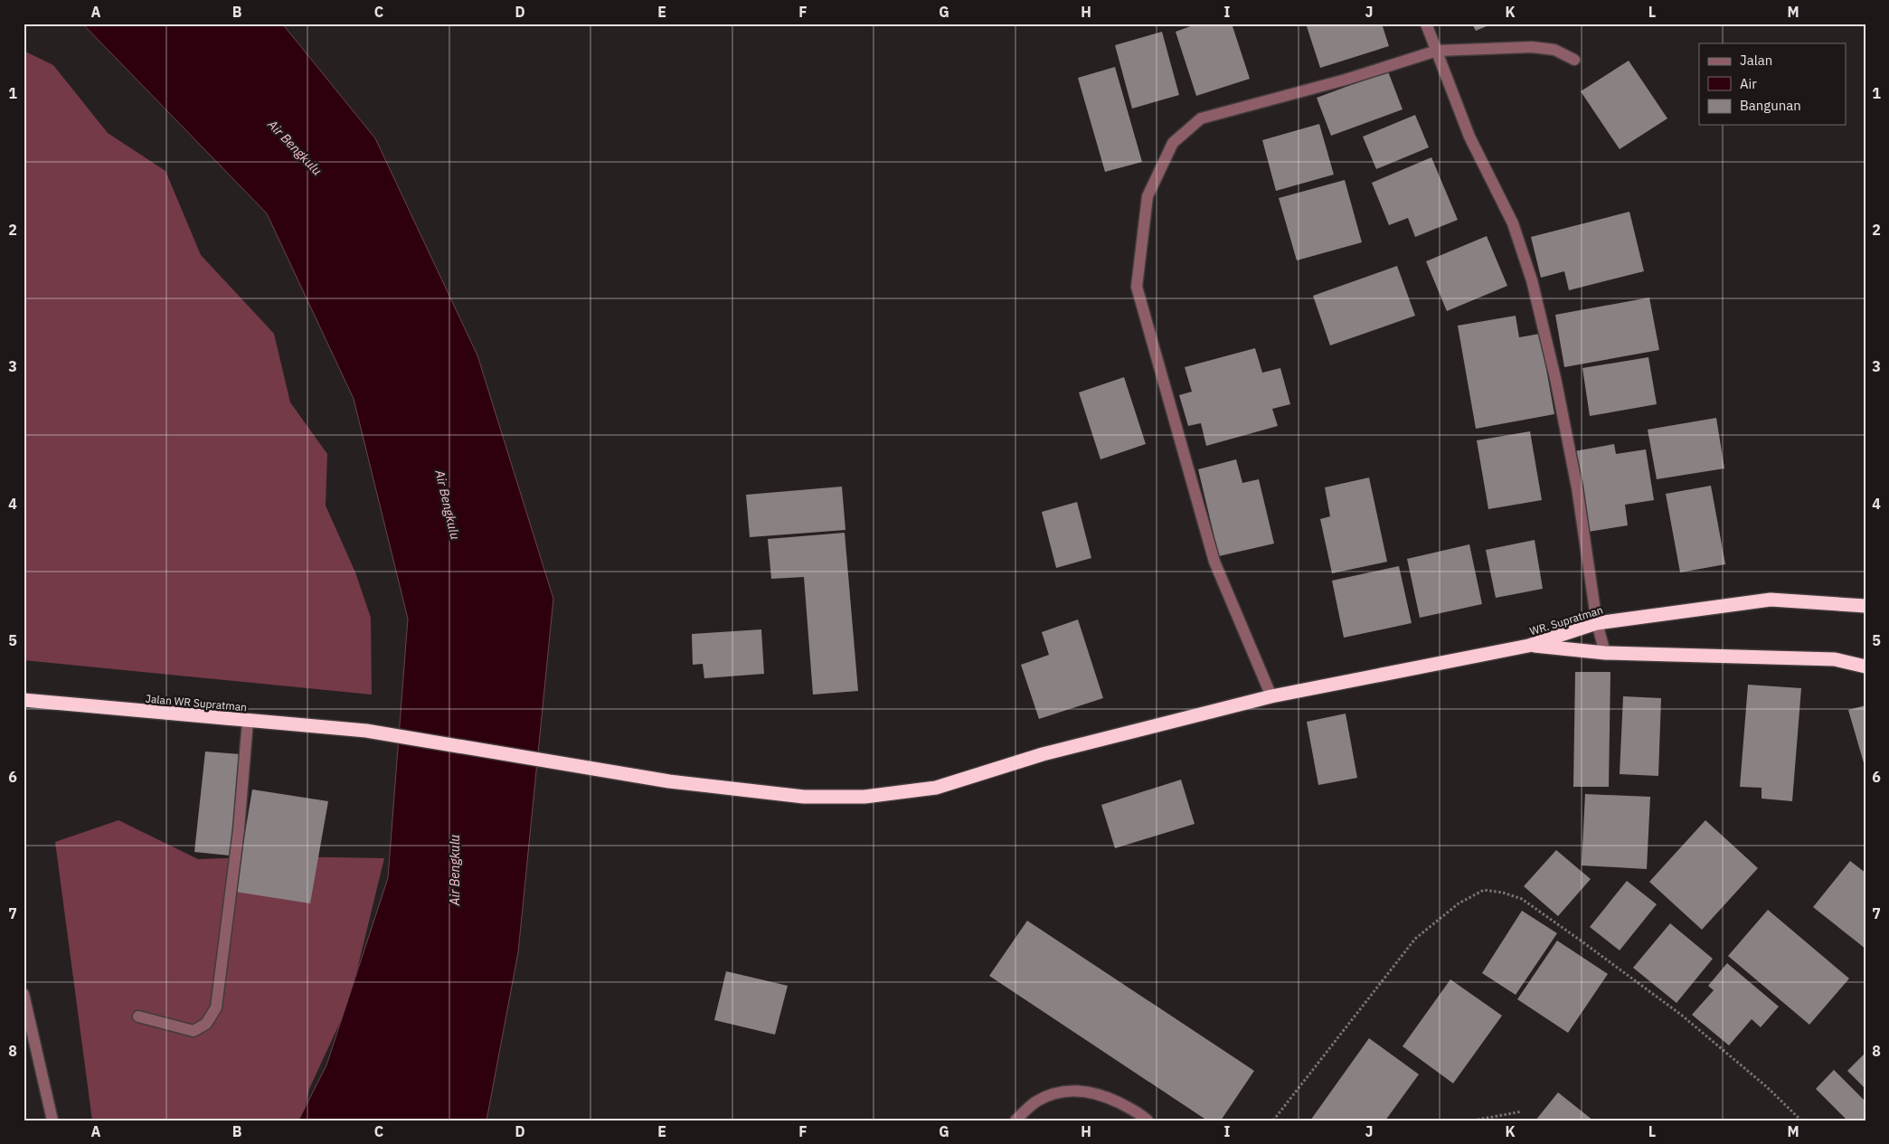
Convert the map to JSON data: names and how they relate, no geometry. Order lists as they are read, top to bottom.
{
  "streets": {
    "highway": ["WR. Supratman", "Jalan WR Supratman"]
  },
  "crossings": [
    ["WR. Supratman", "Jalan WR Supratman"]
  ],
  "water": ["Air Bengkulu"],
  "legend": ["Jalan", "Air", "Bangunan"],
  "grid": {
    "columns": [
      "A",
      "B",
      "C",
      "D",
      "E",
      "F",
      "G",
      "H",
      "I",
      "J",
      "K",
      "L",
      "M"
    ],
    "rows": [
      "1",
      "2",
      "3",
      "4",
      "5",
      "6",
      "7",
      "8"
    ]
  }
}
